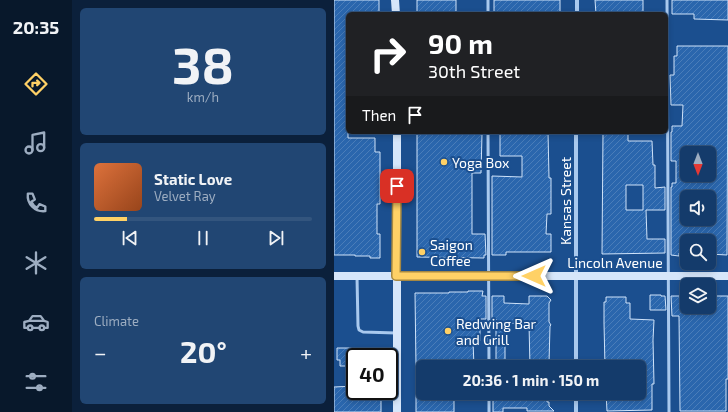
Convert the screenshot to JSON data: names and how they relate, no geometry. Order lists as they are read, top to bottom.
{
  "streets": {
    "main road": ["Lincoln Avenue"],
    "street": ["Kansas Street"]
  },
  "crossings": [
    ["Kansas Street", "Lincoln Avenue"]
  ],
  "places": ["Yoga Box", "Saigon Coffee", "Redwing Bar and Grill"],
  "north": "bottom",
  "page": {
    "tabs": "20:35",
    "tile": [
      ["38", "km/h"],
      "Climate"
    ],
    "turn": ["90 m", "30th Street"],
    "then": "Then",
    "song": ["Static Love", "Velvet Ray"],
    "heat": ["−", "20°", "+"],
    "limit": "40",
    "trip": "20:36 · 1 min · 150 m"
  }
}
